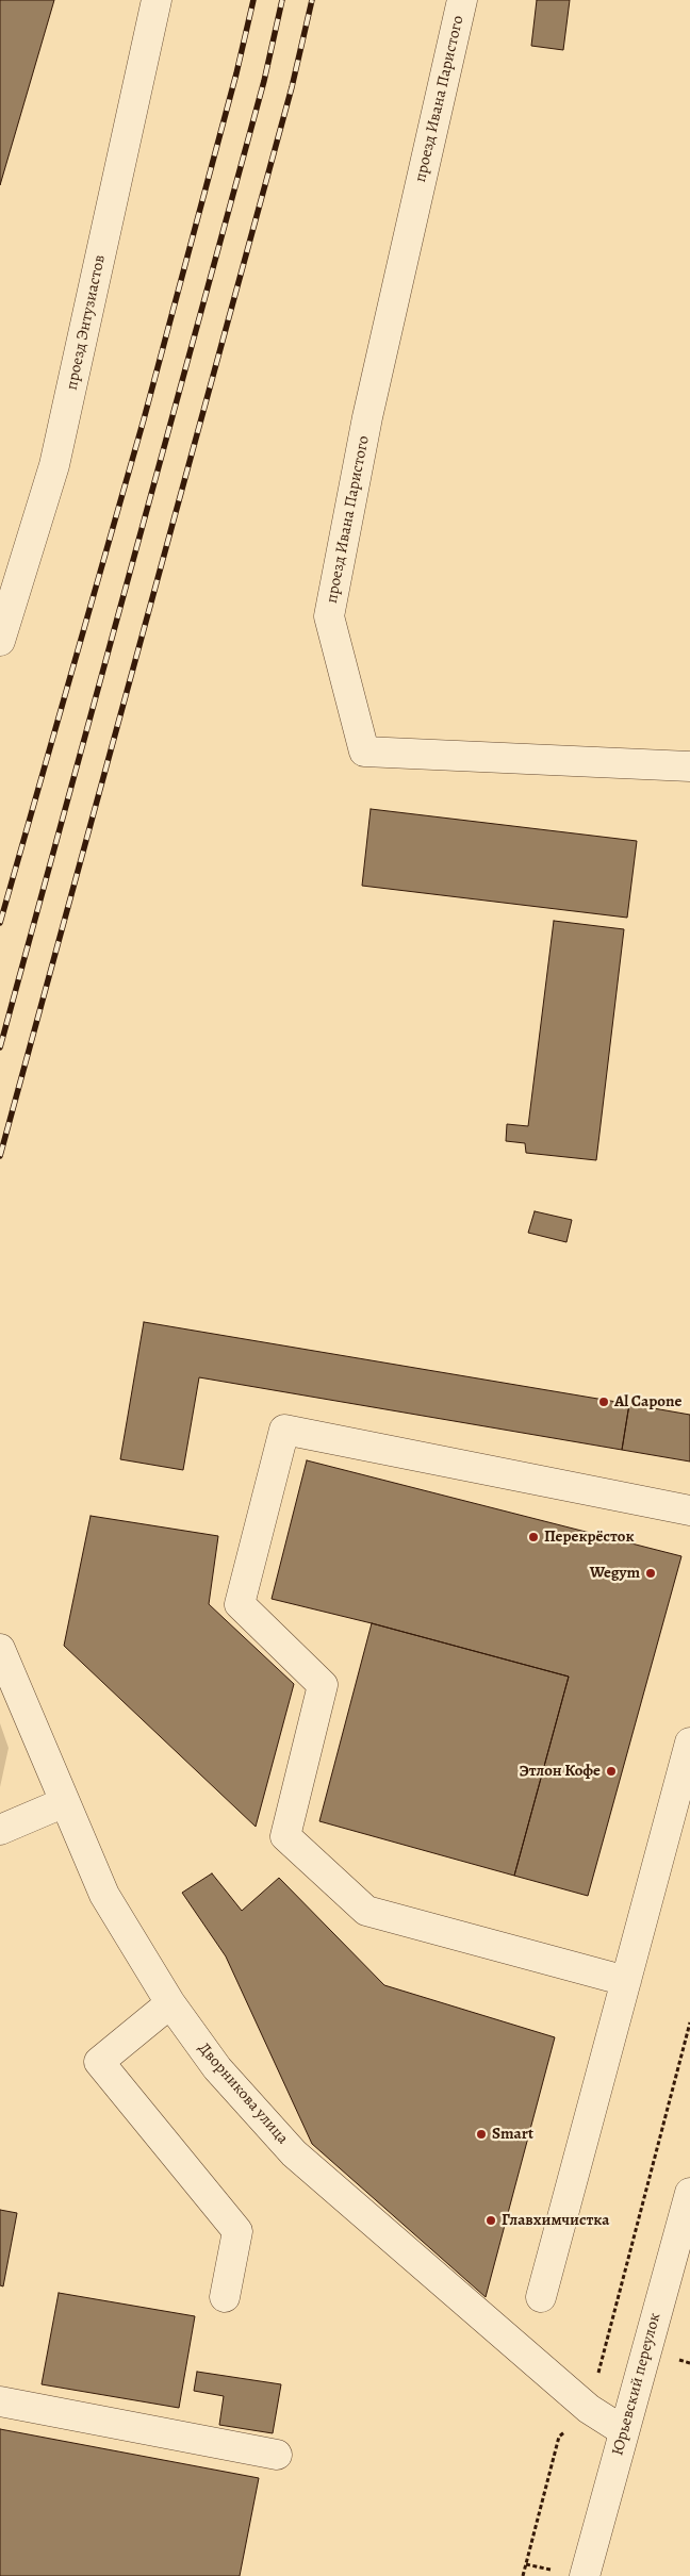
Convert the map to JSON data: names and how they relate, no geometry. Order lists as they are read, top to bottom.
{
  "streets": {
    "street": [
      "проезд Ивана Паристого",
      "проезд Энтузиастов",
      "Дворникова улица",
      "Юрьевский переулок"
    ]
  },
  "crossings": [
    ["Дворникова улица", "Юрьевский переулок"]
  ],
  "places": [
    "Al Capone",
    "Перекрёсток",
    "Wegym",
    "Этлон Кофе",
    "Smart",
    "Главхимчистка"
  ]
}
